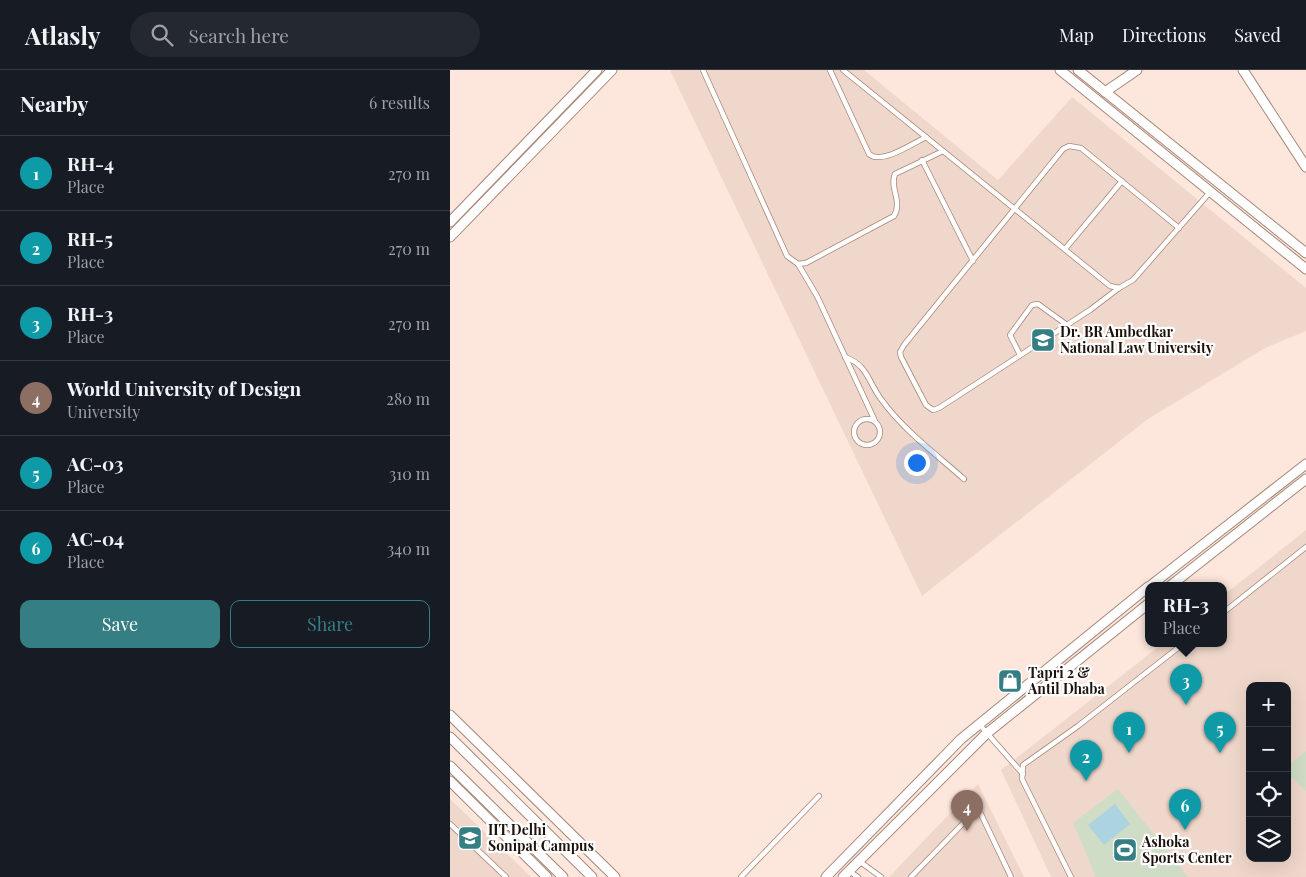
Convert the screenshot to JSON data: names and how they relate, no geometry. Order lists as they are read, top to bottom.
{
  "places": {
    "school or university": ["Dr. BR Ambedkar National Law University", "IIT Delhi Sonipat Campus"],
    "shop": ["Tapri 2 & Antil Dhaba"],
    "sports": ["Ashoka Sports Center"]
  },
  "page": {
    "header": "Atlasly",
    "search": "Search here",
    "nav": ["Map", "Directions", "Saved"],
    "heading": ["Nearby", "6 results"],
    "list": [
      {
        "mark": "1",
        "name": "RH-4",
        "note": "Place",
        "value": "270 m"
      },
      {
        "mark": "2",
        "name": "RH-5",
        "note": "Place",
        "value": "270 m"
      },
      {
        "mark": "3",
        "name": "RH-3",
        "note": "Place",
        "value": "270 m"
      },
      {
        "mark": "4",
        "name": "World University of Design",
        "note": "University",
        "value": "280 m"
      },
      {
        "mark": "5",
        "name": "AC-03",
        "note": "Place",
        "value": "310 m"
      },
      {
        "mark": "6",
        "name": "AC-04",
        "note": "Place",
        "value": "340 m"
      }
    ],
    "popup": ["RH-3", "Place"],
    "buttons": ["Save", "Share"],
    "pins": [
      "3",
      "1",
      "5",
      "2",
      "6",
      "4"
    ],
    "map_buttons": ["+", "−"]
  }
}
